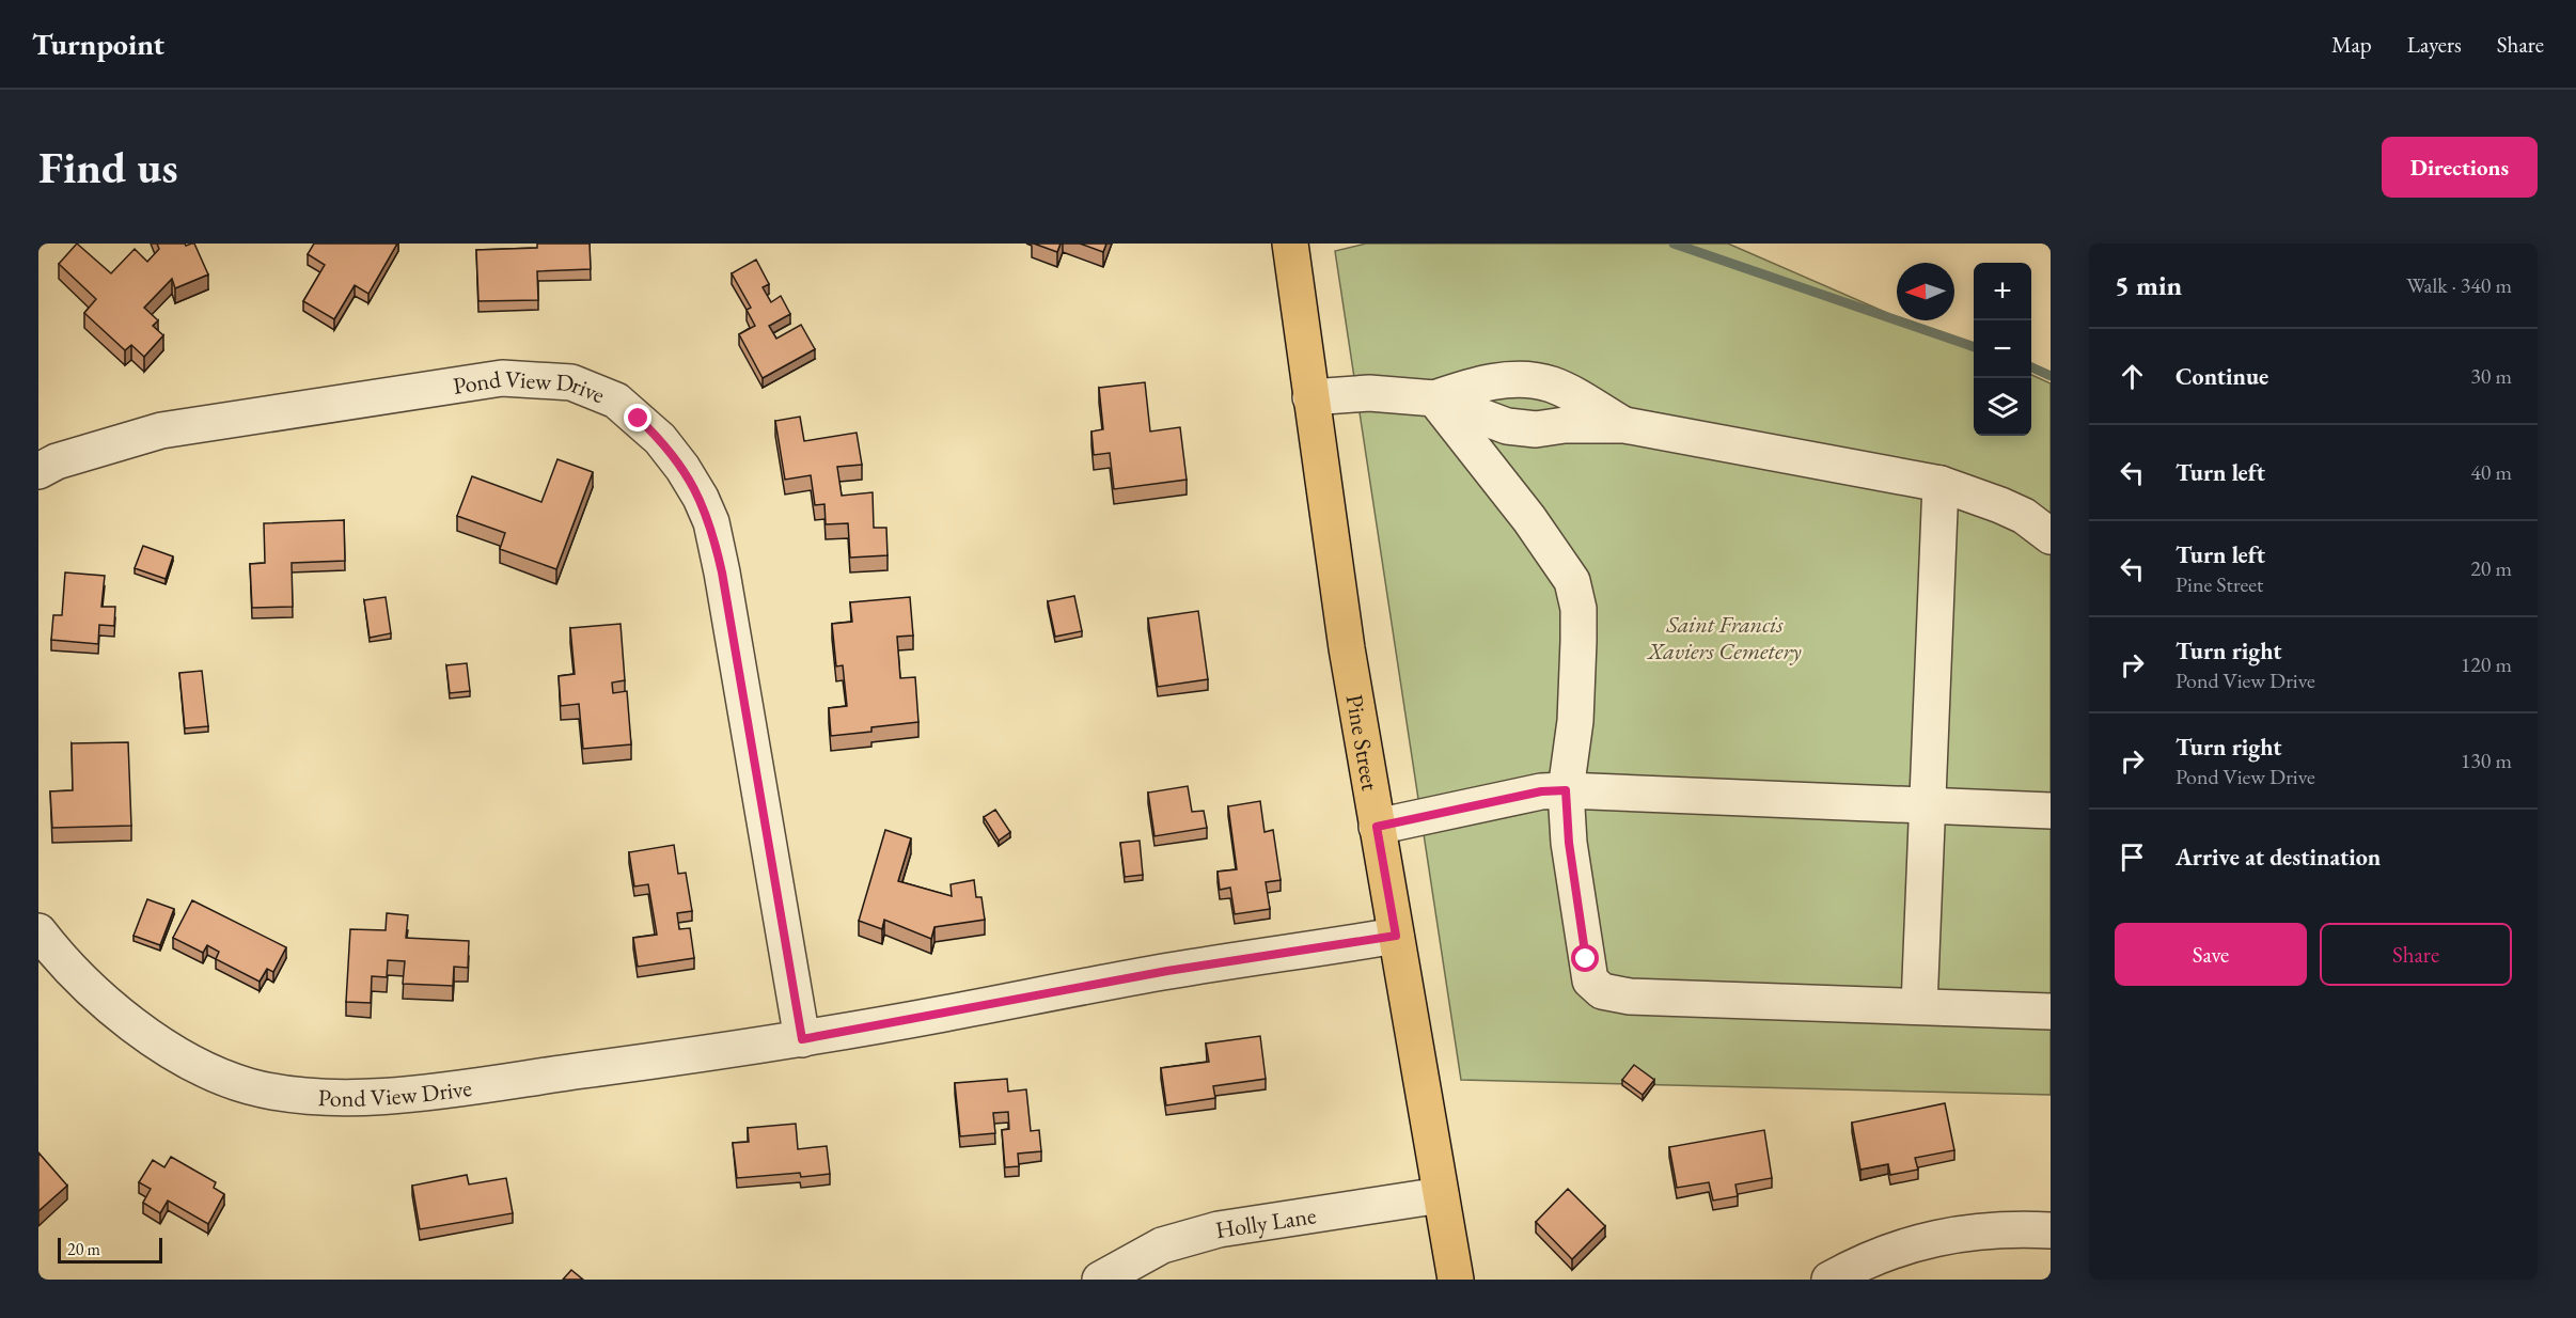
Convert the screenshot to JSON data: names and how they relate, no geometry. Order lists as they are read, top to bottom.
{
  "streets": {
    "main road": ["Pine Street"],
    "street": ["Pond View Drive", "Holly Lane"]
  },
  "crossings": [
    ["Pond View Drive", "Pine Street"],
    ["Pine Street", "Holly Lane"]
  ],
  "parks": ["Saint Francis Xaviers Cemetery"],
  "scale_bar": "20 m",
  "north": "left",
  "page": {
    "header": "Turnpoint",
    "nav": ["Map", "Layers", "Share"],
    "buttons": [
      "Directions",
      ["Save", "Share"]
    ],
    "title": "Find us",
    "heading": ["5 min", "Walk · 340 m"],
    "map_buttons": ["+", "−"],
    "list": [
      ["Continue", "30 m"],
      ["Turn left", "40 m"],
      ["Turn left", "Pine Street", "20 m"],
      ["Turn right", "Pond View Drive", "120 m"],
      ["Turn right", "Pond View Drive", "130 m"],
      "Arrive at destination"
    ],
    "scale": "20 m"
  }
}
